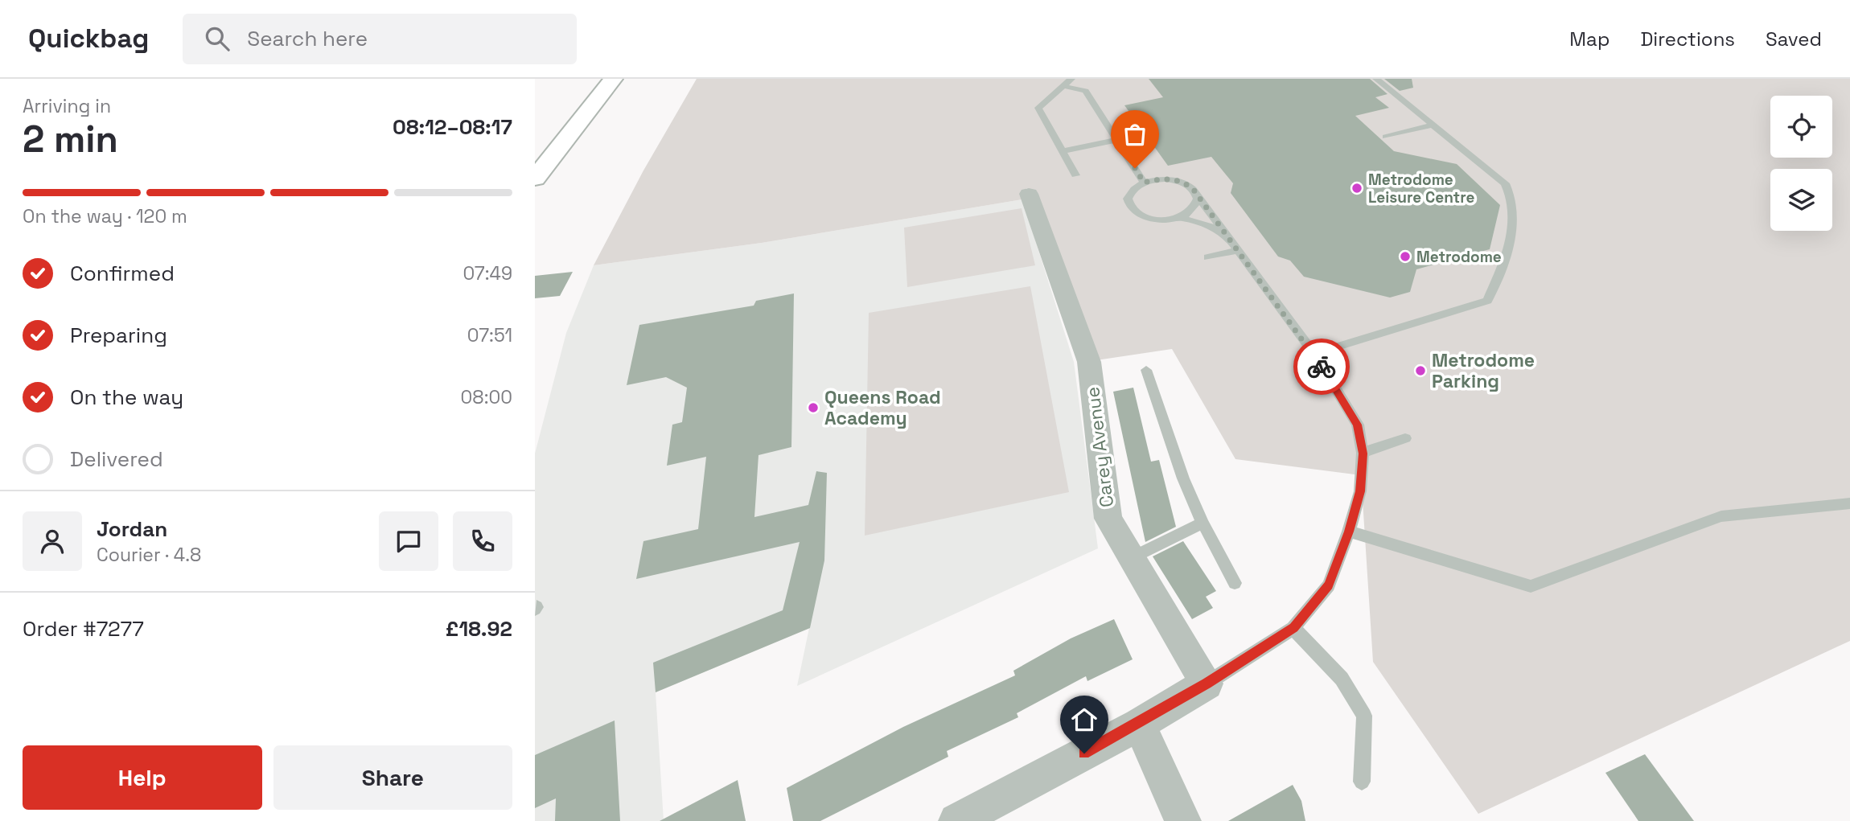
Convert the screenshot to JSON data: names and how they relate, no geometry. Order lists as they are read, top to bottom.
{
  "streets": {
    "street": ["Carey Avenue"]
  },
  "places": [
    "Metrodome Leisure Centre",
    "Metrodome",
    "Metrodome Parking",
    "Queens Road Academy"
  ],
  "page": {
    "header": "Quickbag",
    "search": "Search here",
    "nav": ["Map", "Directions", "Saved"],
    "heading": ["2 min", "Arriving in", "08:12–08:17"],
    "panel": [
      "Jordan",
      "Courier · 4.8",
      "Order #7277",
      "£18.92"
    ],
    "bar": "On the way · 120 m",
    "list": [
      ["Confirmed", "07:49"],
      ["Preparing", "07:51"],
      ["On the way", "08:00"],
      "Delivered"
    ],
    "buttons": ["Help", "Share"]
  }
}
